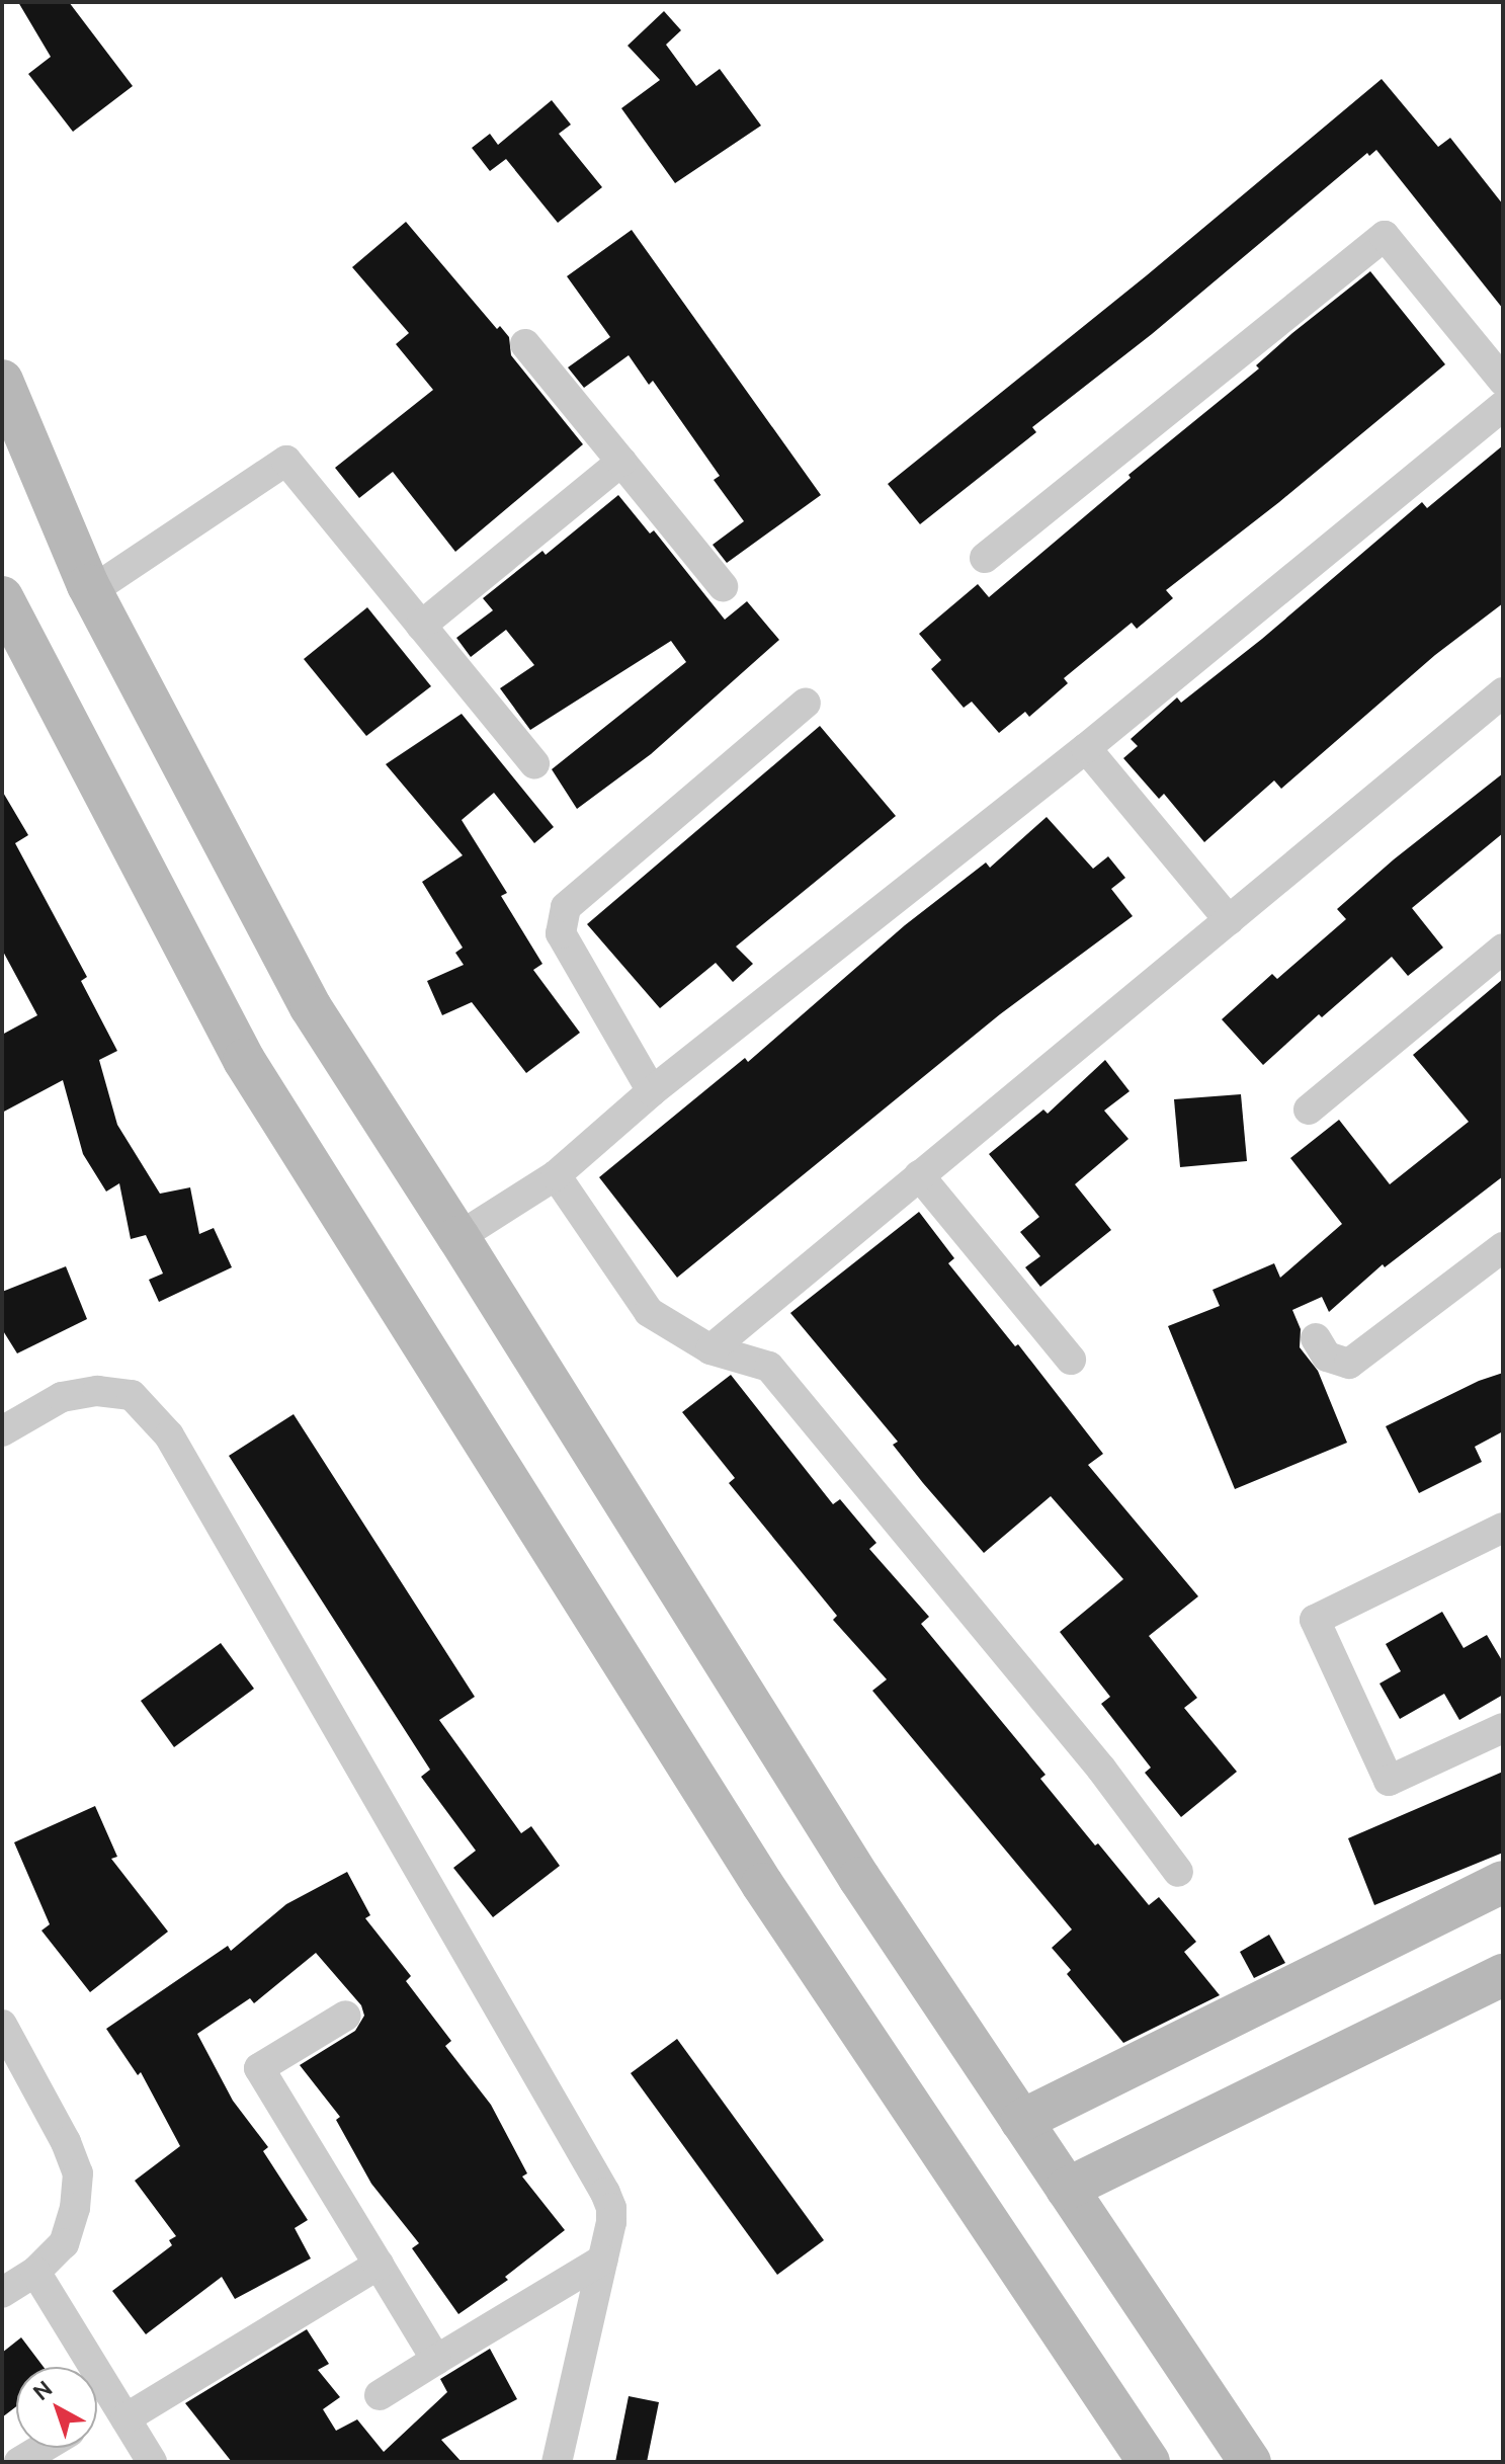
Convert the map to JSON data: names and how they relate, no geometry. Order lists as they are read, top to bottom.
{
  "north": "top left"
}
